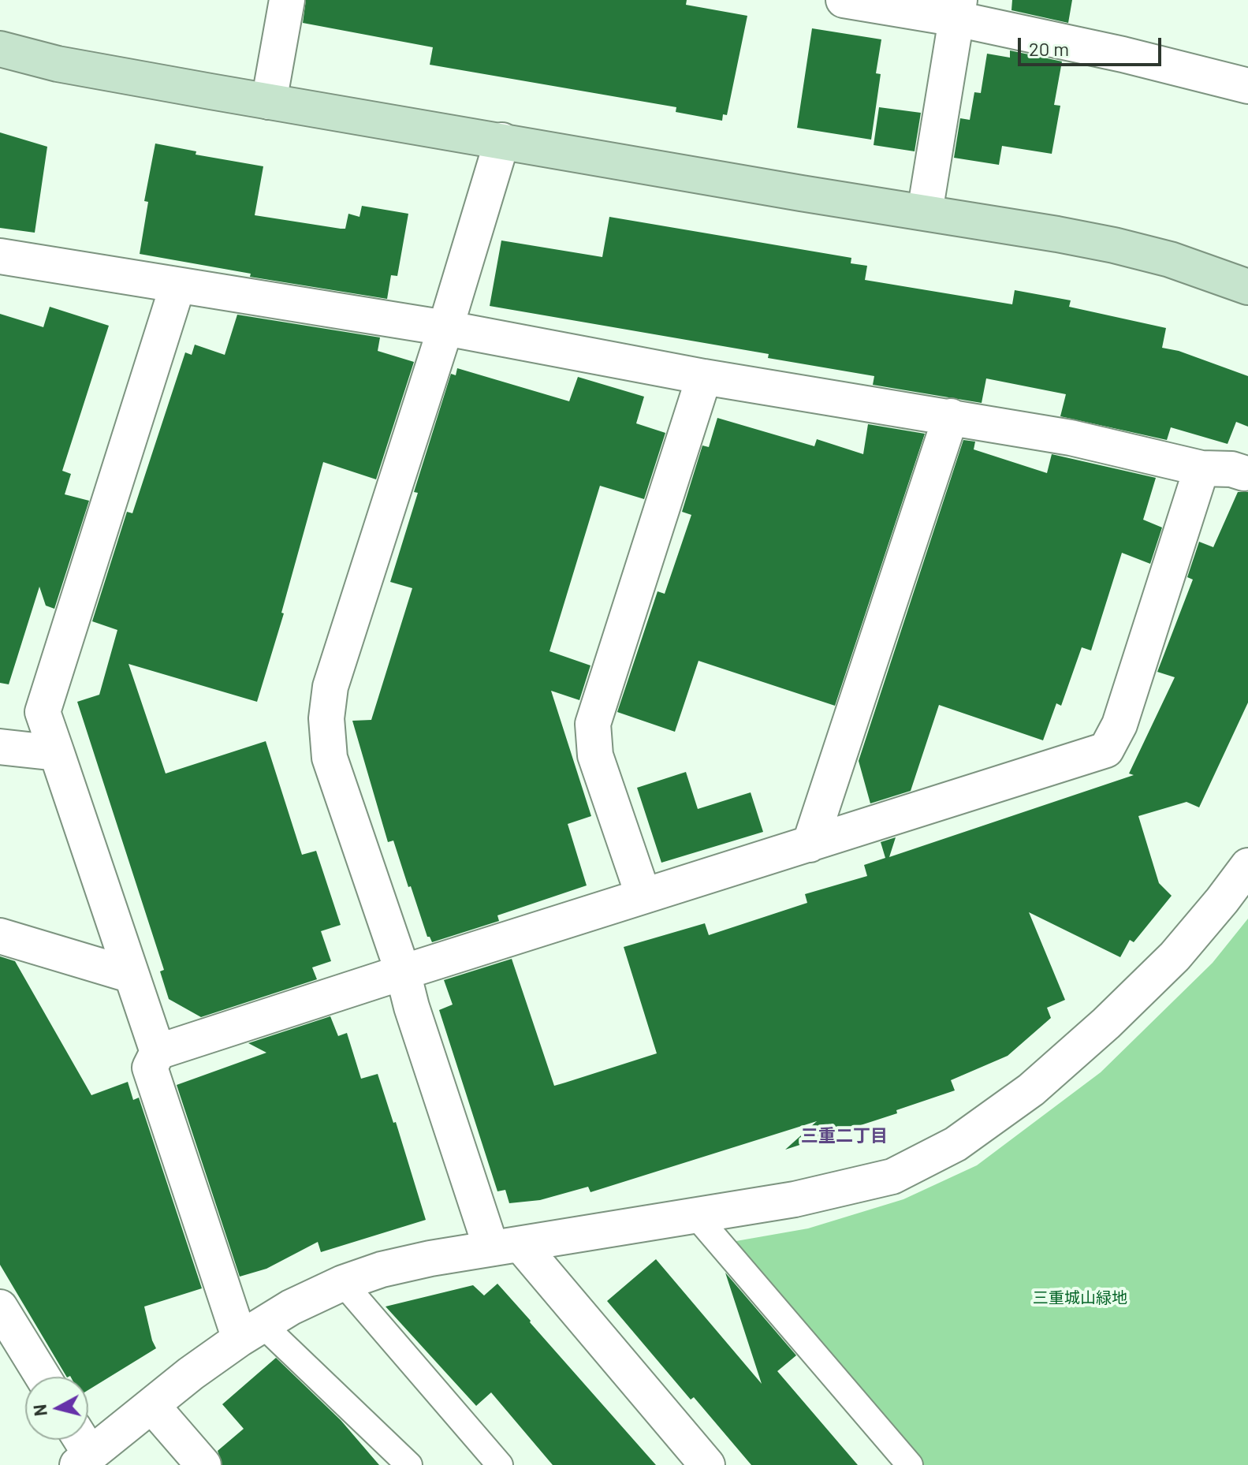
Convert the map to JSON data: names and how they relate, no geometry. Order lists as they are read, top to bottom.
{
  "districts": ["三重二丁目"],
  "parks": ["三重城山緑地"],
  "scale_bar": "20 m",
  "north": "left"
}
